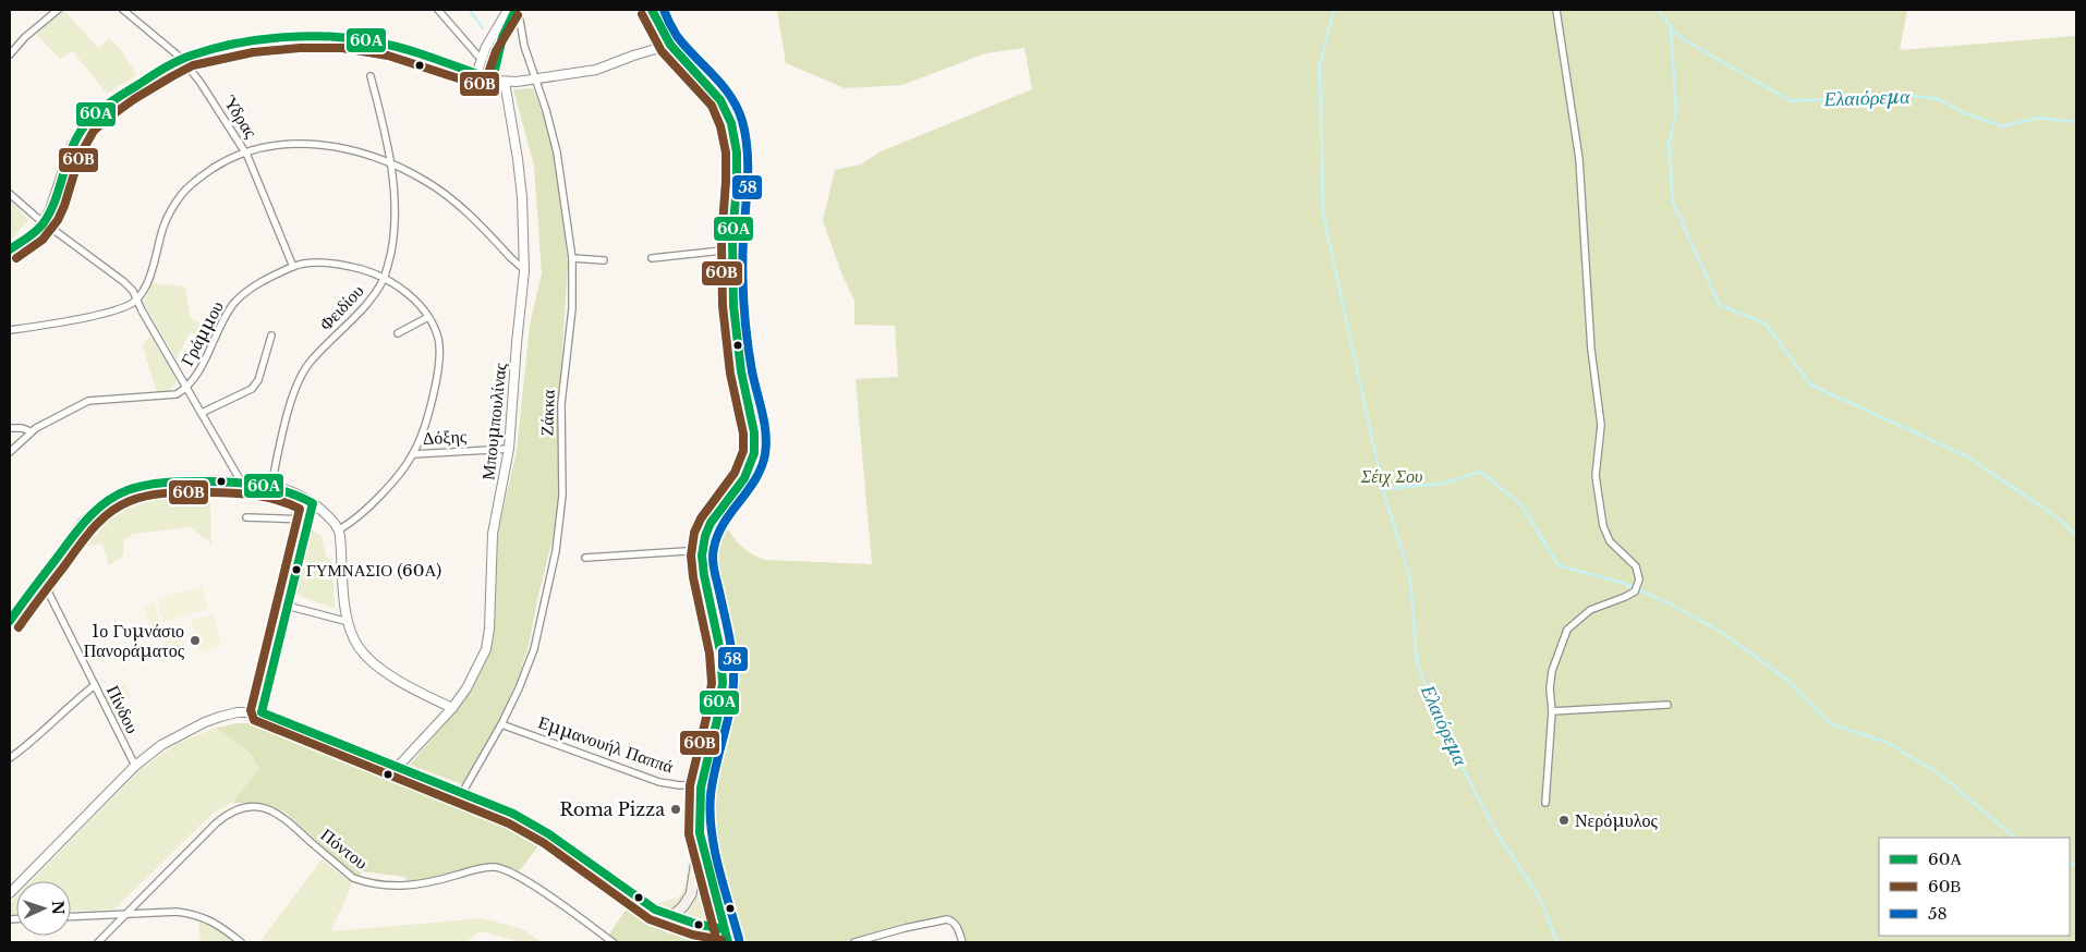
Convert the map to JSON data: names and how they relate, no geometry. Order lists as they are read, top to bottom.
{
  "streets": {
    "street": [
      "Ύδρας",
      "Φειδίου",
      "Γράμμου",
      "Ζάκκα",
      "Μπουμπουλίνας",
      "Δόξης",
      "Πίνδου",
      "Εμμανουήλ Παππά",
      "Πόντου"
    ]
  },
  "crossings": [
    ["Ύδρας", "Γράμμου"],
    ["Φειδίου", "Γράμμου"],
    ["Γράμμου", "Δόξης"],
    ["Ζάκκα", "Εμμανουήλ Παππά"],
    ["Μπουμπουλίνας", "Δόξης"]
  ],
  "water": ["Ελαιόρεμα"],
  "parks": ["Σέιχ Σου"],
  "places": [
    "ΓΥΜΝΑΣΙΟ (60Α)",
    "1ο Γυμνάσιο Πανοράματος",
    "Roma Pizza",
    "Νερόμυλος"
  ],
  "lines": ["transit line 60Α", "transit line 58", "transit line 60Β"],
  "legend": ["60Α", "60Β", "58"],
  "north": "right"
}
